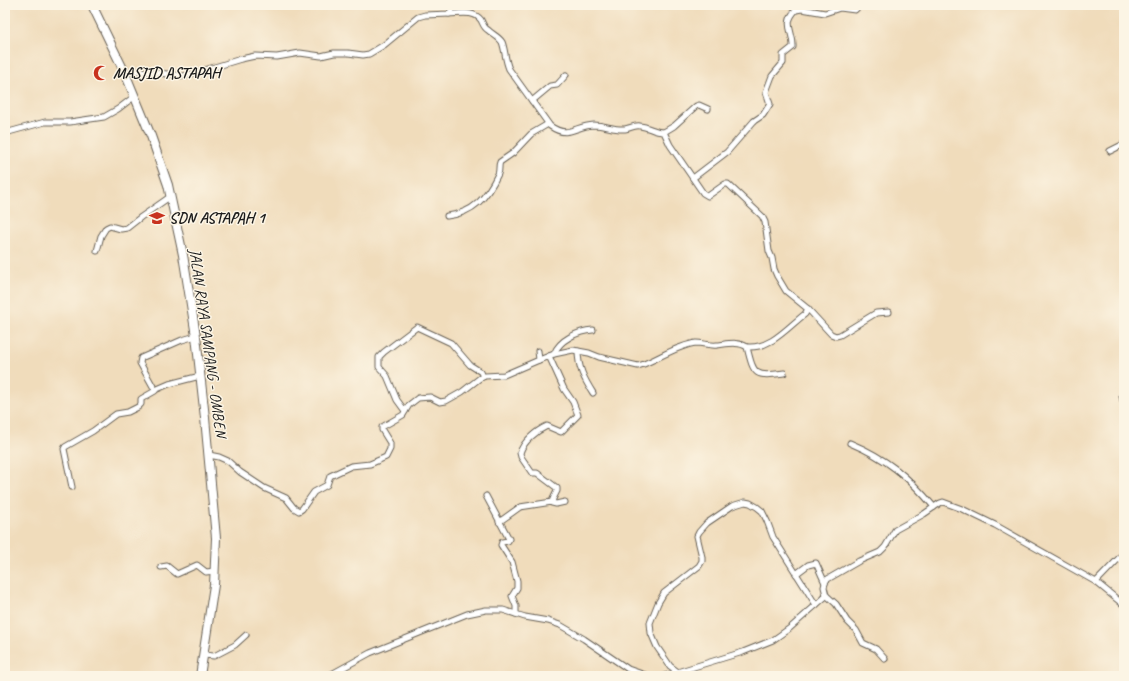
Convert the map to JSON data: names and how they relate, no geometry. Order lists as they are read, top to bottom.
{
  "streets": {
    "main road": ["JALAN RAYA SAMPANG - OMBEN"]
  },
  "places": {
    "mosque": ["MASJID ASTAPAH"],
    "school or university": ["SDN ASTAPAH 1"]
  }
}
